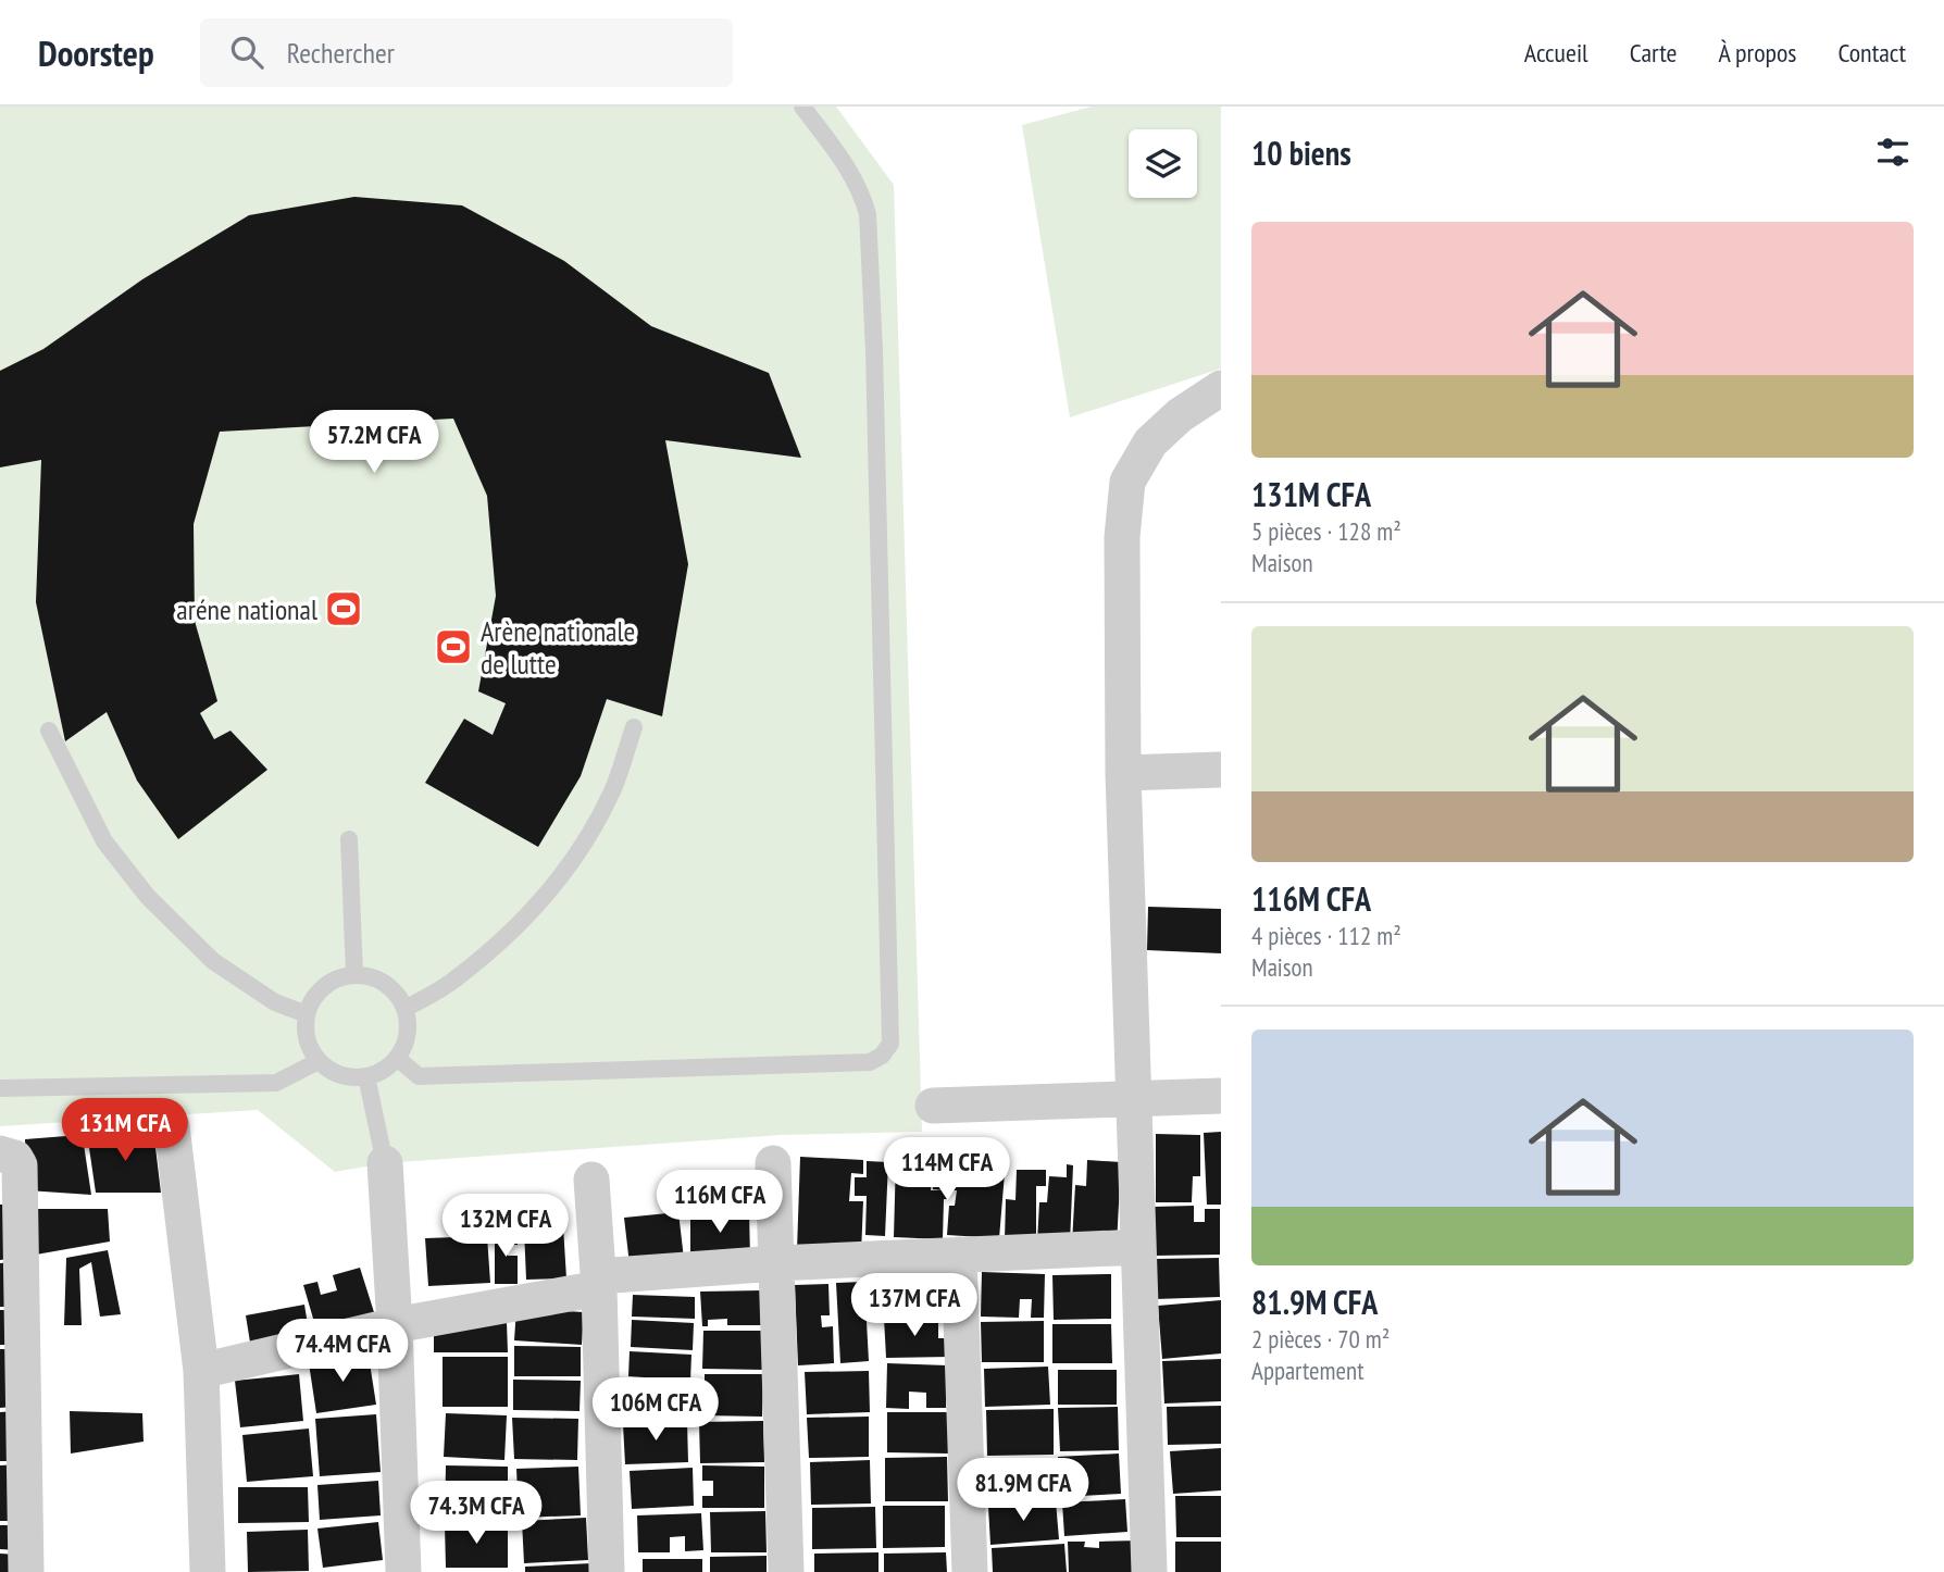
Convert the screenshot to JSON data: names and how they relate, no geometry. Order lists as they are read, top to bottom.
{
  "places": {
    "sports": ["aréne national", "Arène nationale de lutte"]
  },
  "page": {
    "header": "Doorstep",
    "search": "Rechercher",
    "nav": [
      "Accueil",
      "Carte",
      "À propos",
      "Contact"
    ],
    "heading": "10 biens",
    "list": [
      {
        "name": "131M CFA",
        "note": "5 pièces · 128 m² · Maison"
      },
      {
        "name": "116M CFA",
        "note": "4 pièces · 112 m² · Maison"
      },
      {
        "name": "81.9M CFA",
        "note": "2 pièces · 70 m² · Appartement"
      }
    ],
    "price": [
      "57.2M CFA",
      "131M CFA",
      "114M CFA",
      "116M CFA",
      "132M CFA",
      "137M CFA",
      "74.4M CFA",
      "106M CFA",
      "81.9M CFA",
      "74.3M CFA"
    ]
  }
}
